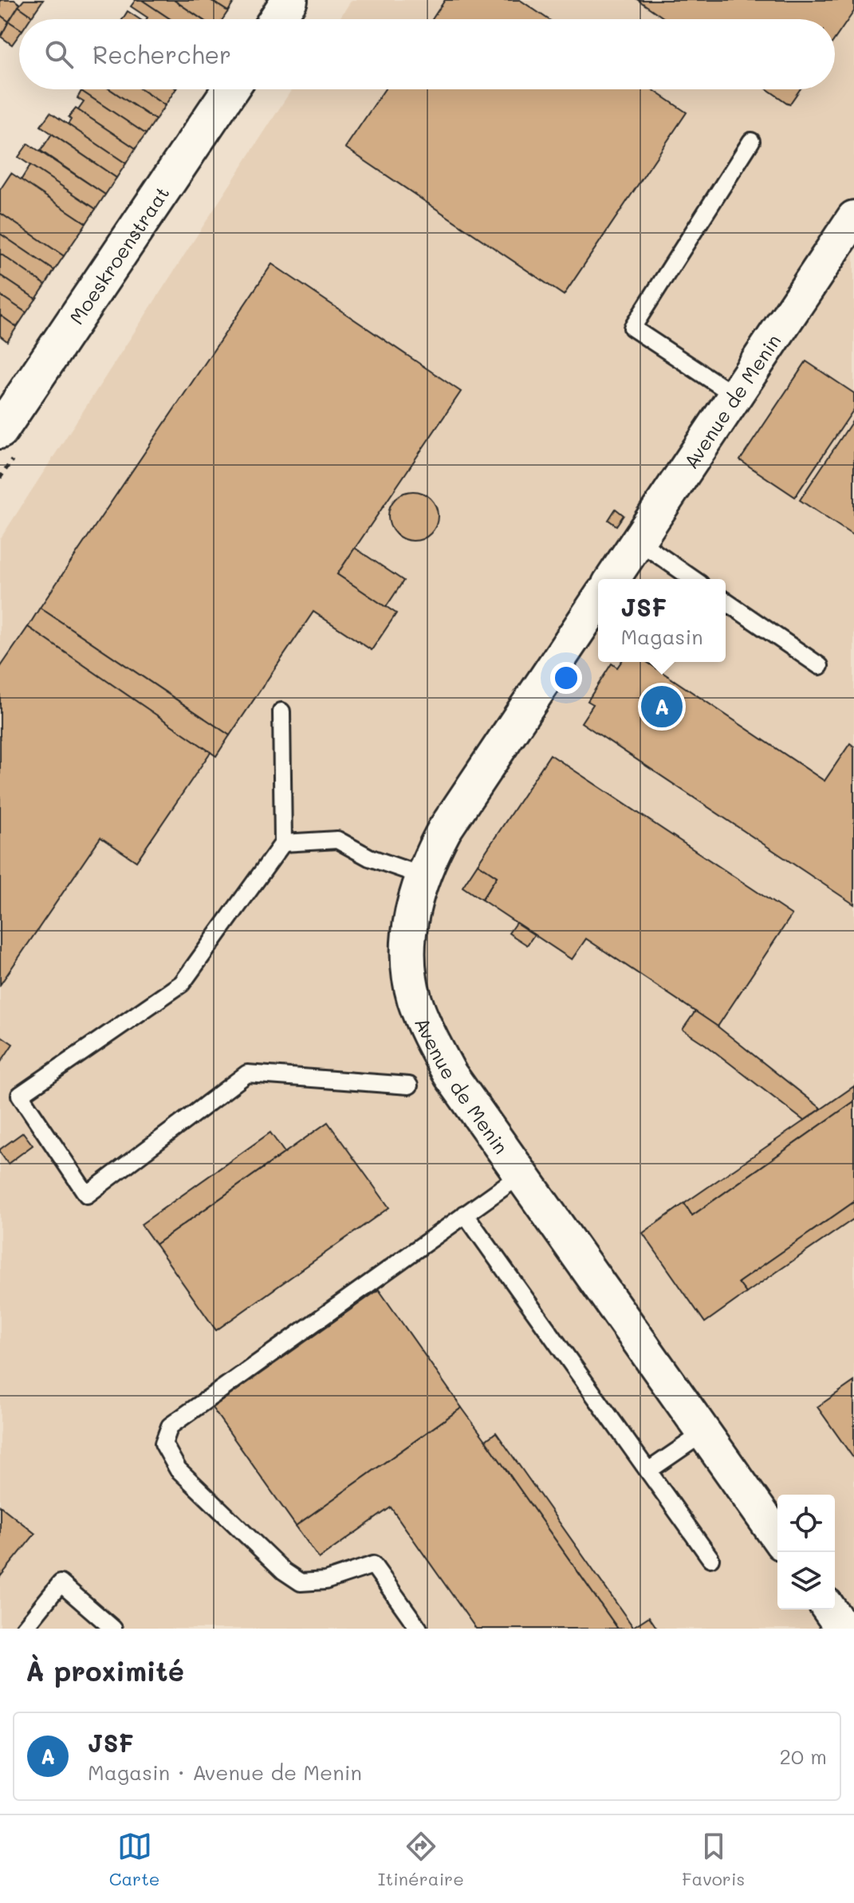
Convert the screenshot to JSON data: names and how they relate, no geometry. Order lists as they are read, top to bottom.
{
  "streets": {
    "main road": ["Moeskroenstraat"],
    "street": ["Avenue de Menin"]
  },
  "page": {
    "search": "Rechercher",
    "popup": ["JSF", "Magasin"],
    "pins": "A",
    "heading": "À proximité",
    "list": [
      {
        "mark": "A",
        "name": "JSF",
        "note": "Magasin · Avenue de Menin",
        "value": "20 m"
      }
    ],
    "nav": ["Carte", "Itinéraire", "Favoris"]
  }
}
